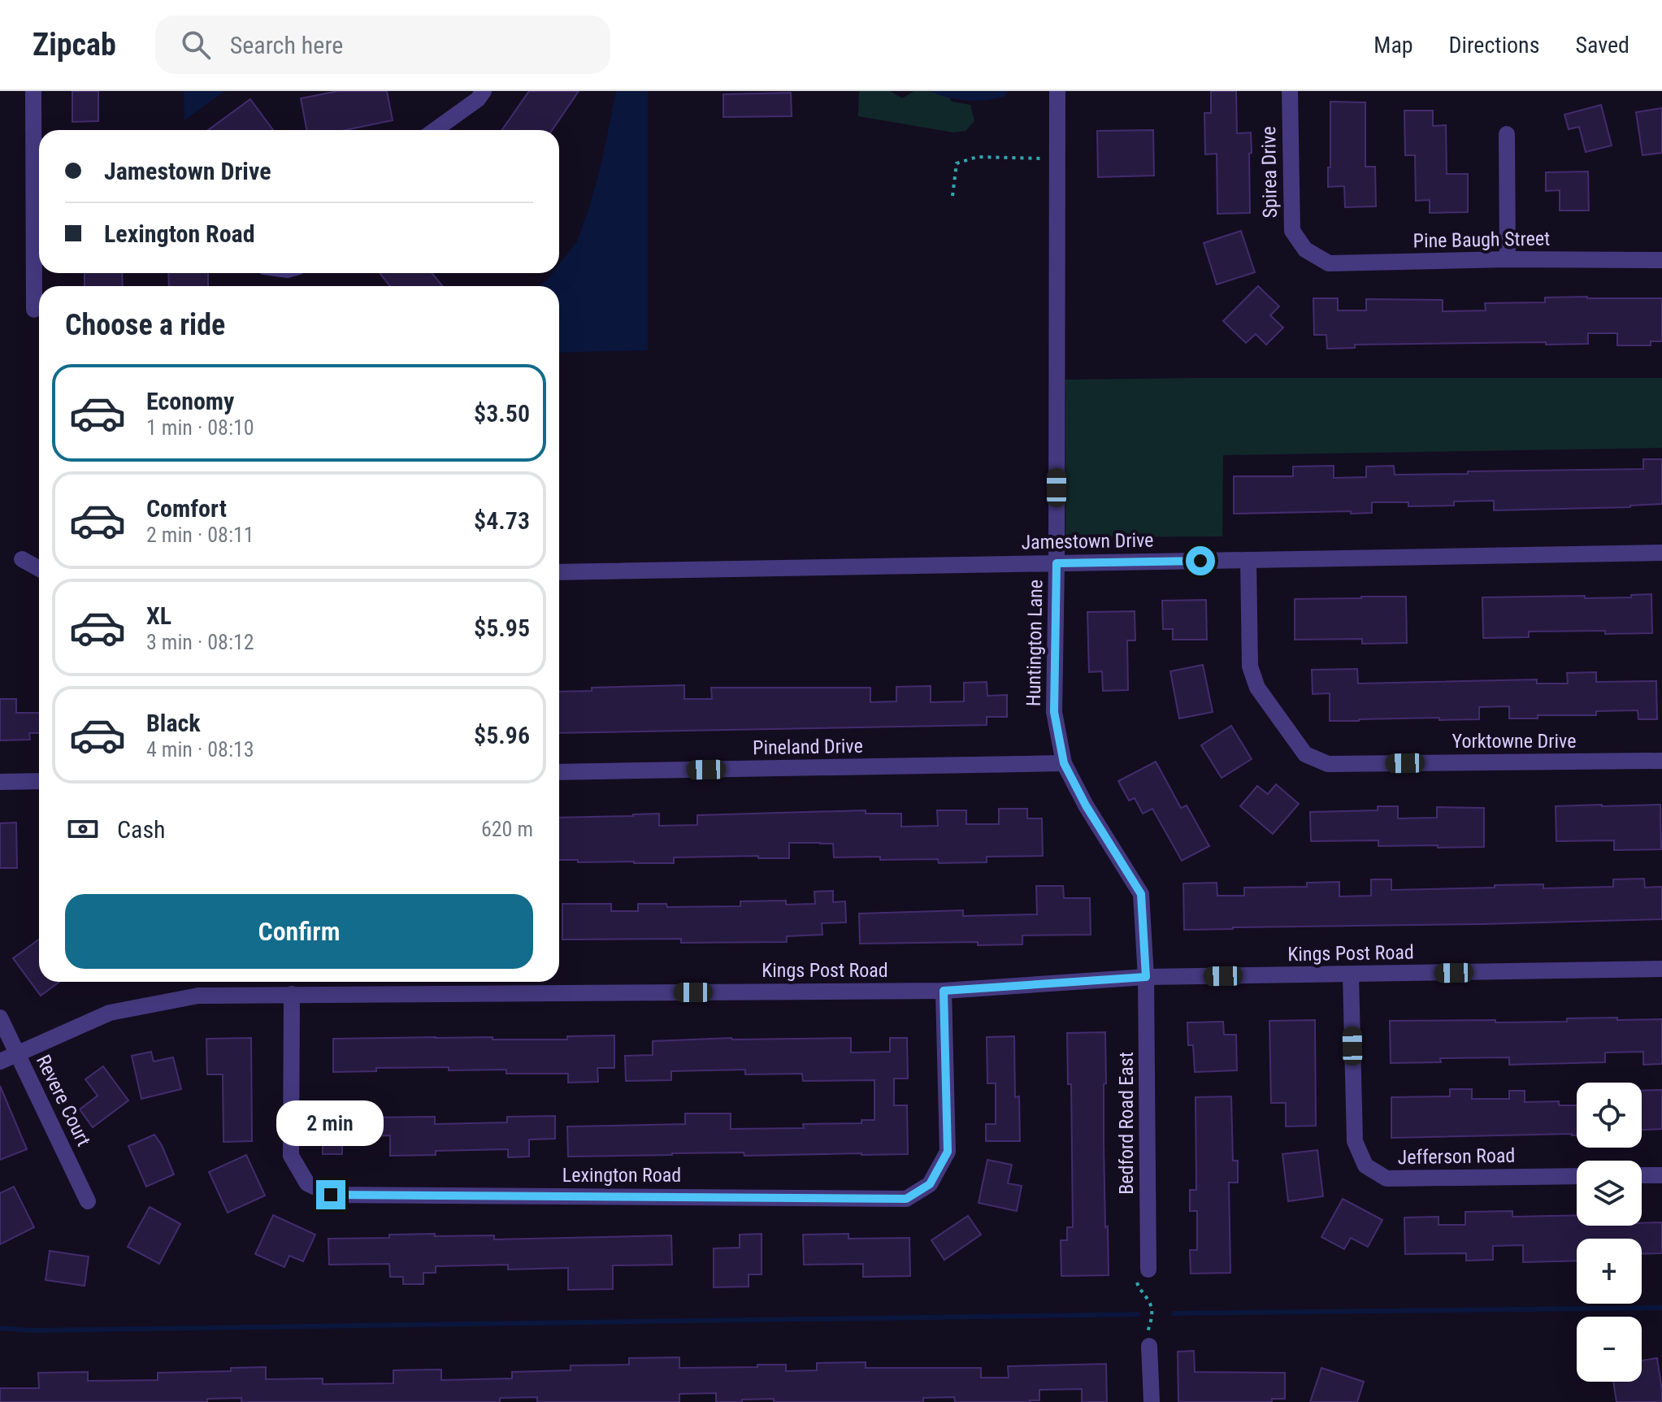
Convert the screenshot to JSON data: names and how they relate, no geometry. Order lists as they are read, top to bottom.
{
  "streets": {
    "street": [
      "Spirea Drive",
      "Pine Baugh Street",
      "Jamestown Drive",
      "Huntington Lane",
      "Yorktowne Drive",
      "Pineland Drive",
      "Kings Post Road",
      "Revere Court",
      "Bedford Road East",
      "Jefferson Road",
      "Lexington Road"
    ]
  },
  "crossings": [
    ["Spirea Drive", "Pine Baugh Street"],
    ["Jamestown Drive", "Huntington Lane"],
    ["Jamestown Drive", "Yorktowne Drive"],
    ["Huntington Lane", "Pineland Drive"],
    ["Huntington Lane", "Kings Post Road"],
    ["Huntington Lane", "Bedford Road East"],
    ["Kings Post Road", "Revere Court"],
    ["Kings Post Road", "Bedford Road East"],
    ["Kings Post Road", "Jefferson Road"],
    ["Kings Post Road", "Lexington Road"]
  ],
  "page": {
    "header": "Zipcab",
    "search": "Search here",
    "nav": ["Map", "Directions", "Saved"],
    "banner": ["Jamestown Drive", "Lexington Road"],
    "heading": "Choose a ride",
    "list": [
      {
        "name": "Economy",
        "note": "1 min · 08:10",
        "value": "$3.50"
      },
      {
        "name": "Comfort",
        "note": "2 min · 08:11",
        "value": "$4.73"
      },
      {
        "name": "XL",
        "note": "3 min · 08:12",
        "value": "$5.95"
      },
      {
        "name": "Black",
        "note": "4 min · 08:13",
        "value": "$5.96"
      }
    ],
    "pay": ["Cash", "620 m"],
    "buttons": "Confirm",
    "map_buttons": ["+", "−"],
    "bubble": "2 min"
  }
}
